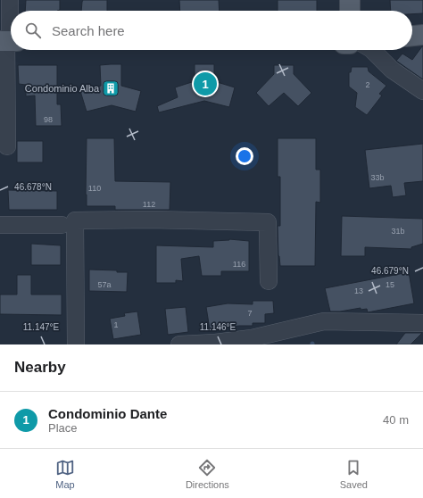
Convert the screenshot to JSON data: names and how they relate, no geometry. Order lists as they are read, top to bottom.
{
  "places": {
    "building": ["Condominio Alba"]
  },
  "house_numbers": [
    "2",
    "98",
    "33b",
    "110",
    "112",
    "31b",
    "116",
    "57a",
    "15",
    "13",
    "7",
    "1"
  ],
  "page": {
    "search": "Search here",
    "pins": "1",
    "heading": "Nearby",
    "list": [
      {
        "mark": "1",
        "name": "Condominio Dante",
        "note": "Place",
        "value": "40 m"
      }
    ],
    "nav": ["Map", "Directions", "Saved"]
  },
  "coordinates": [
    "46.678°N",
    "46.679°N",
    "11.147°E",
    "11.146°E"
  ]
}
